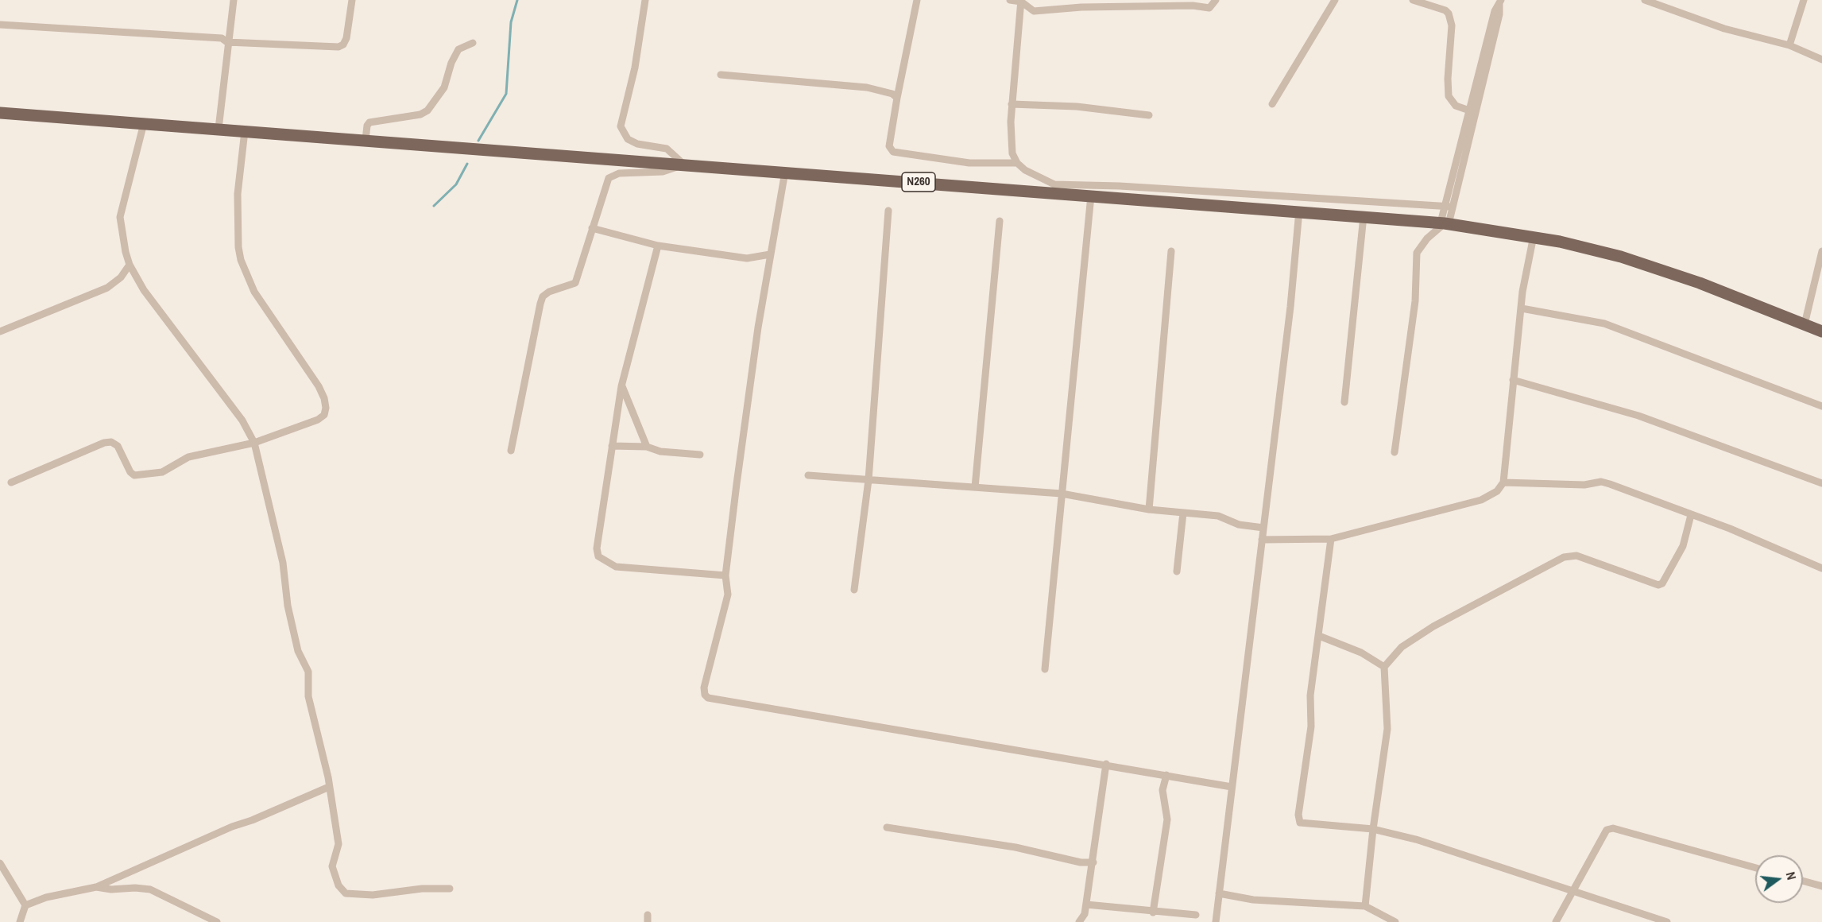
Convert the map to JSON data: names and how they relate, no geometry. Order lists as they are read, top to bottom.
{
  "streets": {
    "main road": ["N260"]
  },
  "north": "right"
}
